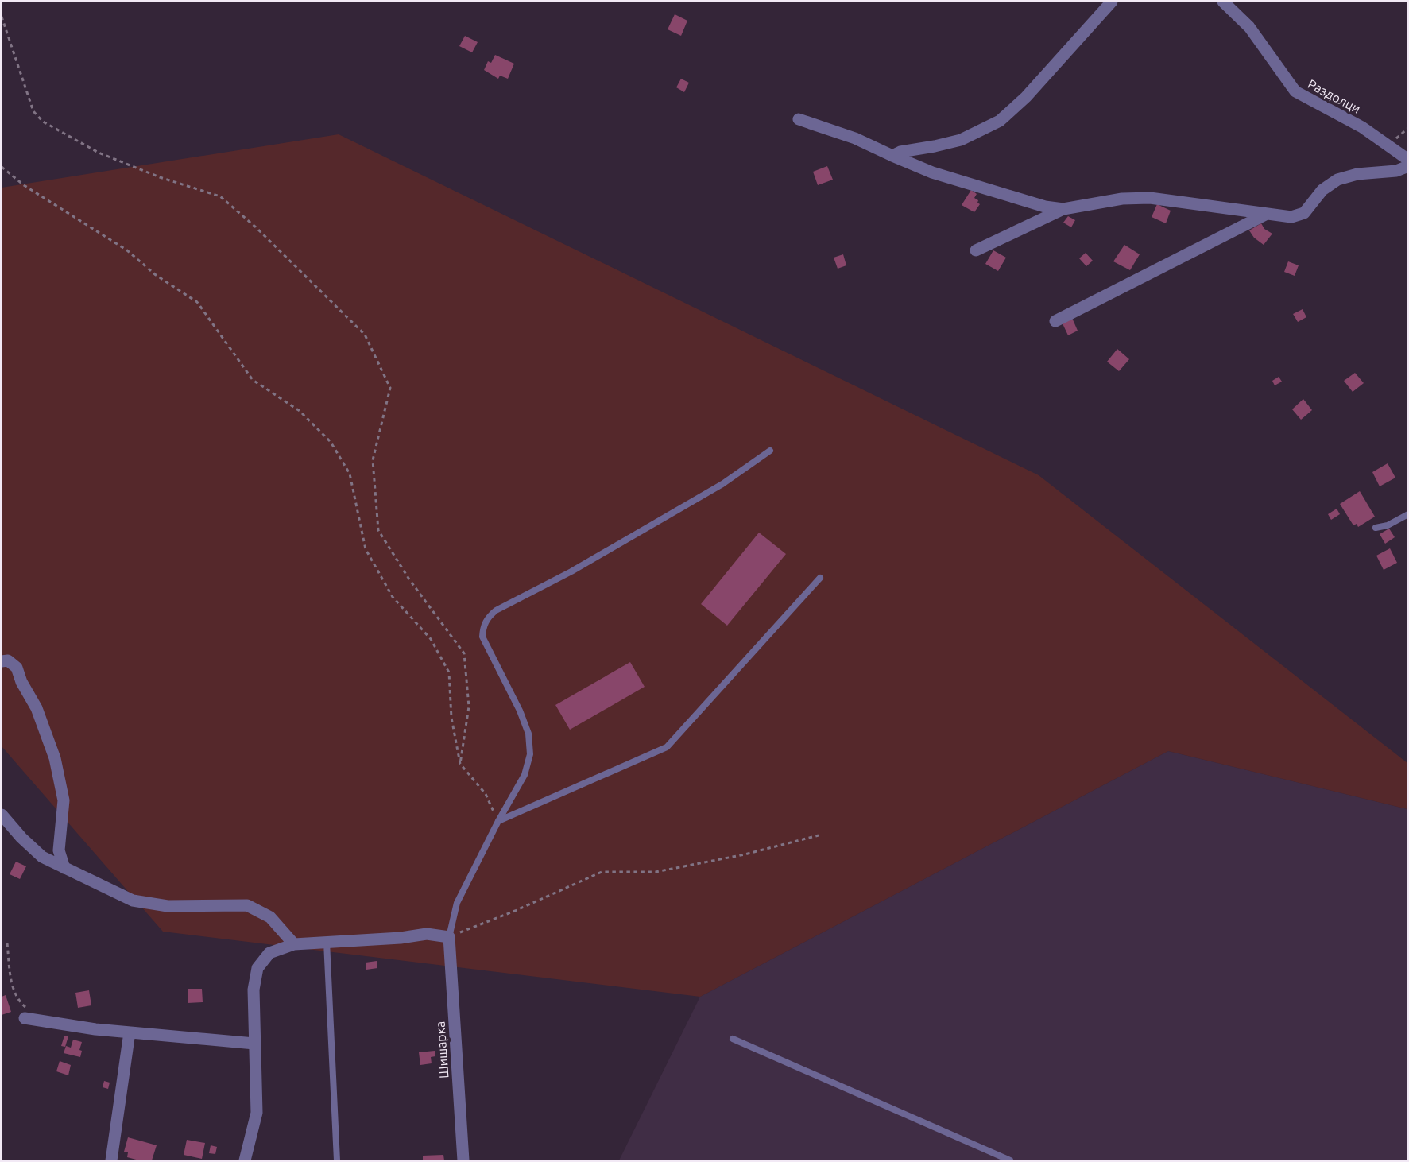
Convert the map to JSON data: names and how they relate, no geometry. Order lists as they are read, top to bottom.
{
  "streets": {
    "street": ["Раздолци", "Шишарка"]
  }
}
